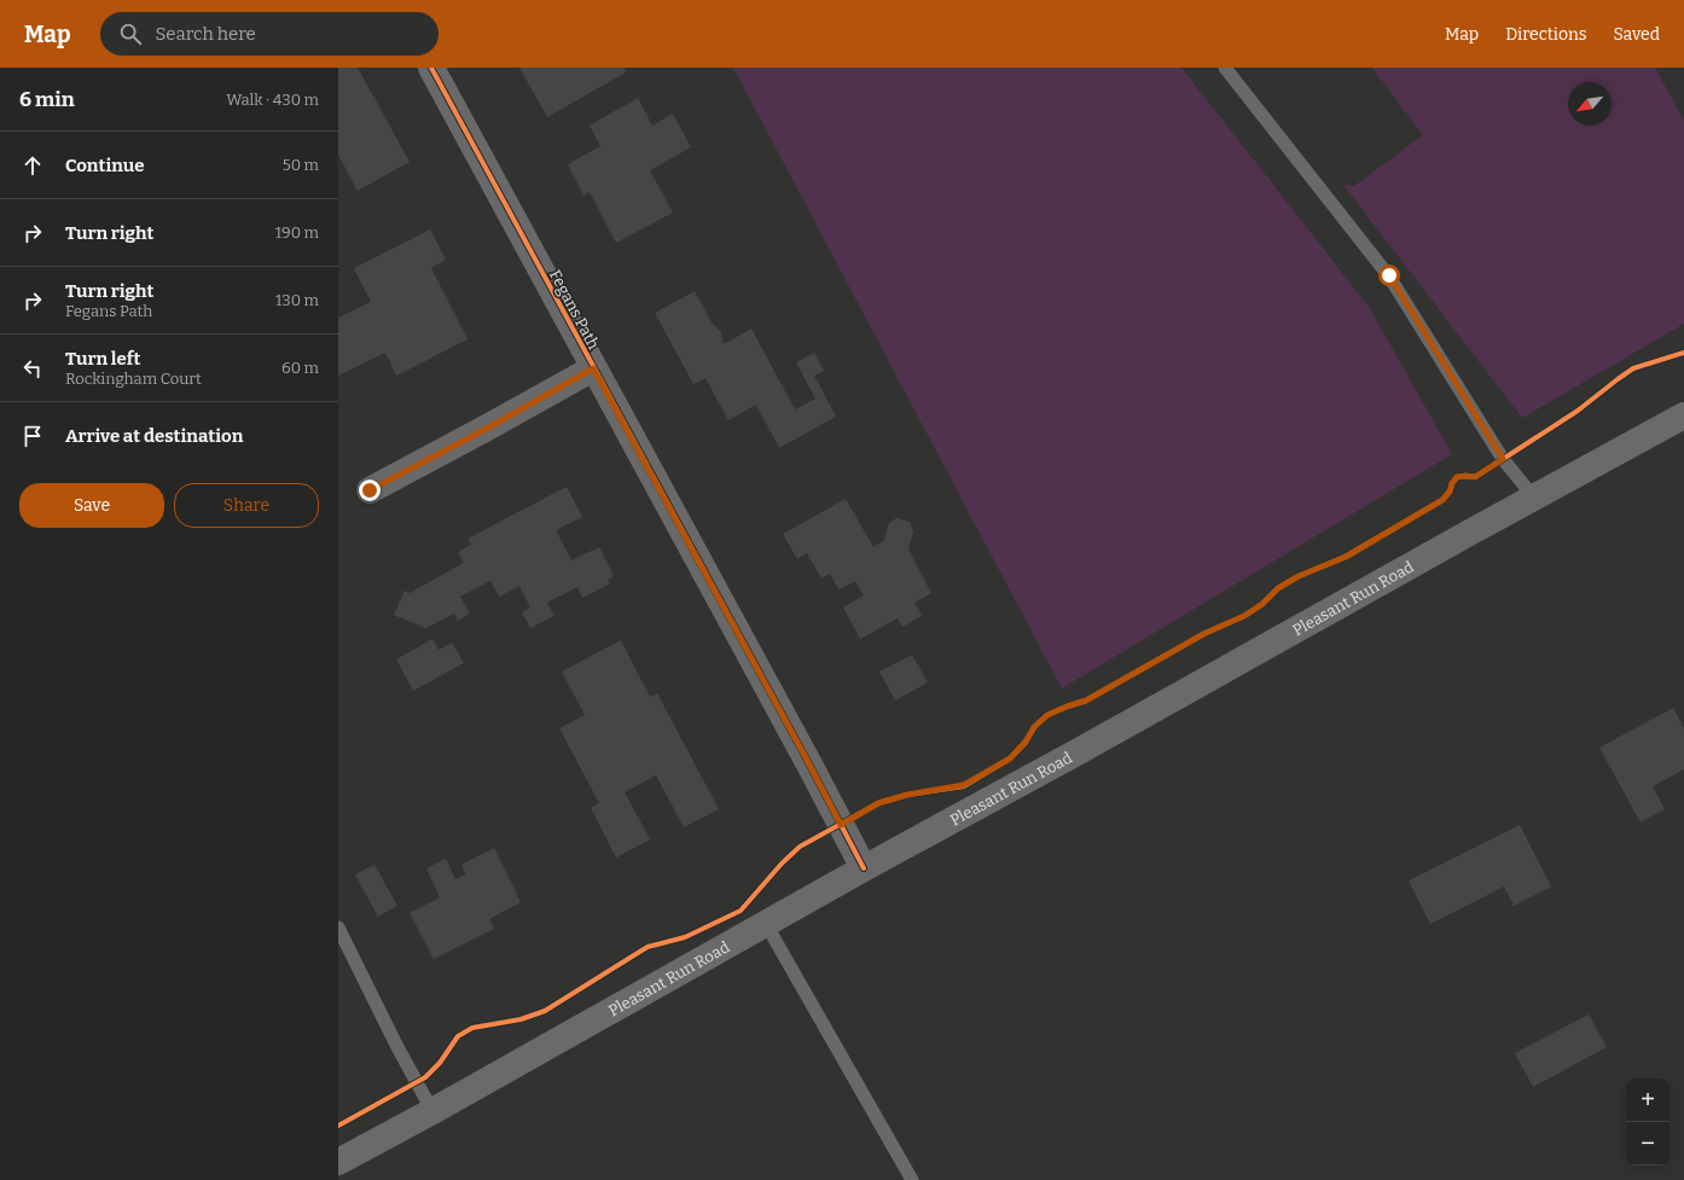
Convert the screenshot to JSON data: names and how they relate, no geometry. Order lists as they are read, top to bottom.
{
  "streets": {
    "main road": ["Pleasant Run Road"],
    "street": ["Fegans Path"]
  },
  "crossings": [
    ["Fegans Path", "Pleasant Run Road"]
  ],
  "north": "bottom left",
  "page": {
    "header": "Map",
    "search": "Search here",
    "nav": ["Map", "Directions", "Saved"],
    "heading": ["6 min", "Walk · 430 m"],
    "list": [
      ["Continue", "50 m"],
      ["Turn right", "190 m"],
      ["Turn right", "Fegans Path", "130 m"],
      ["Turn left", "Rockingham Court", "60 m"],
      "Arrive at destination"
    ],
    "buttons": ["Save", "Share"],
    "map_buttons": ["+", "−"]
  }
}
